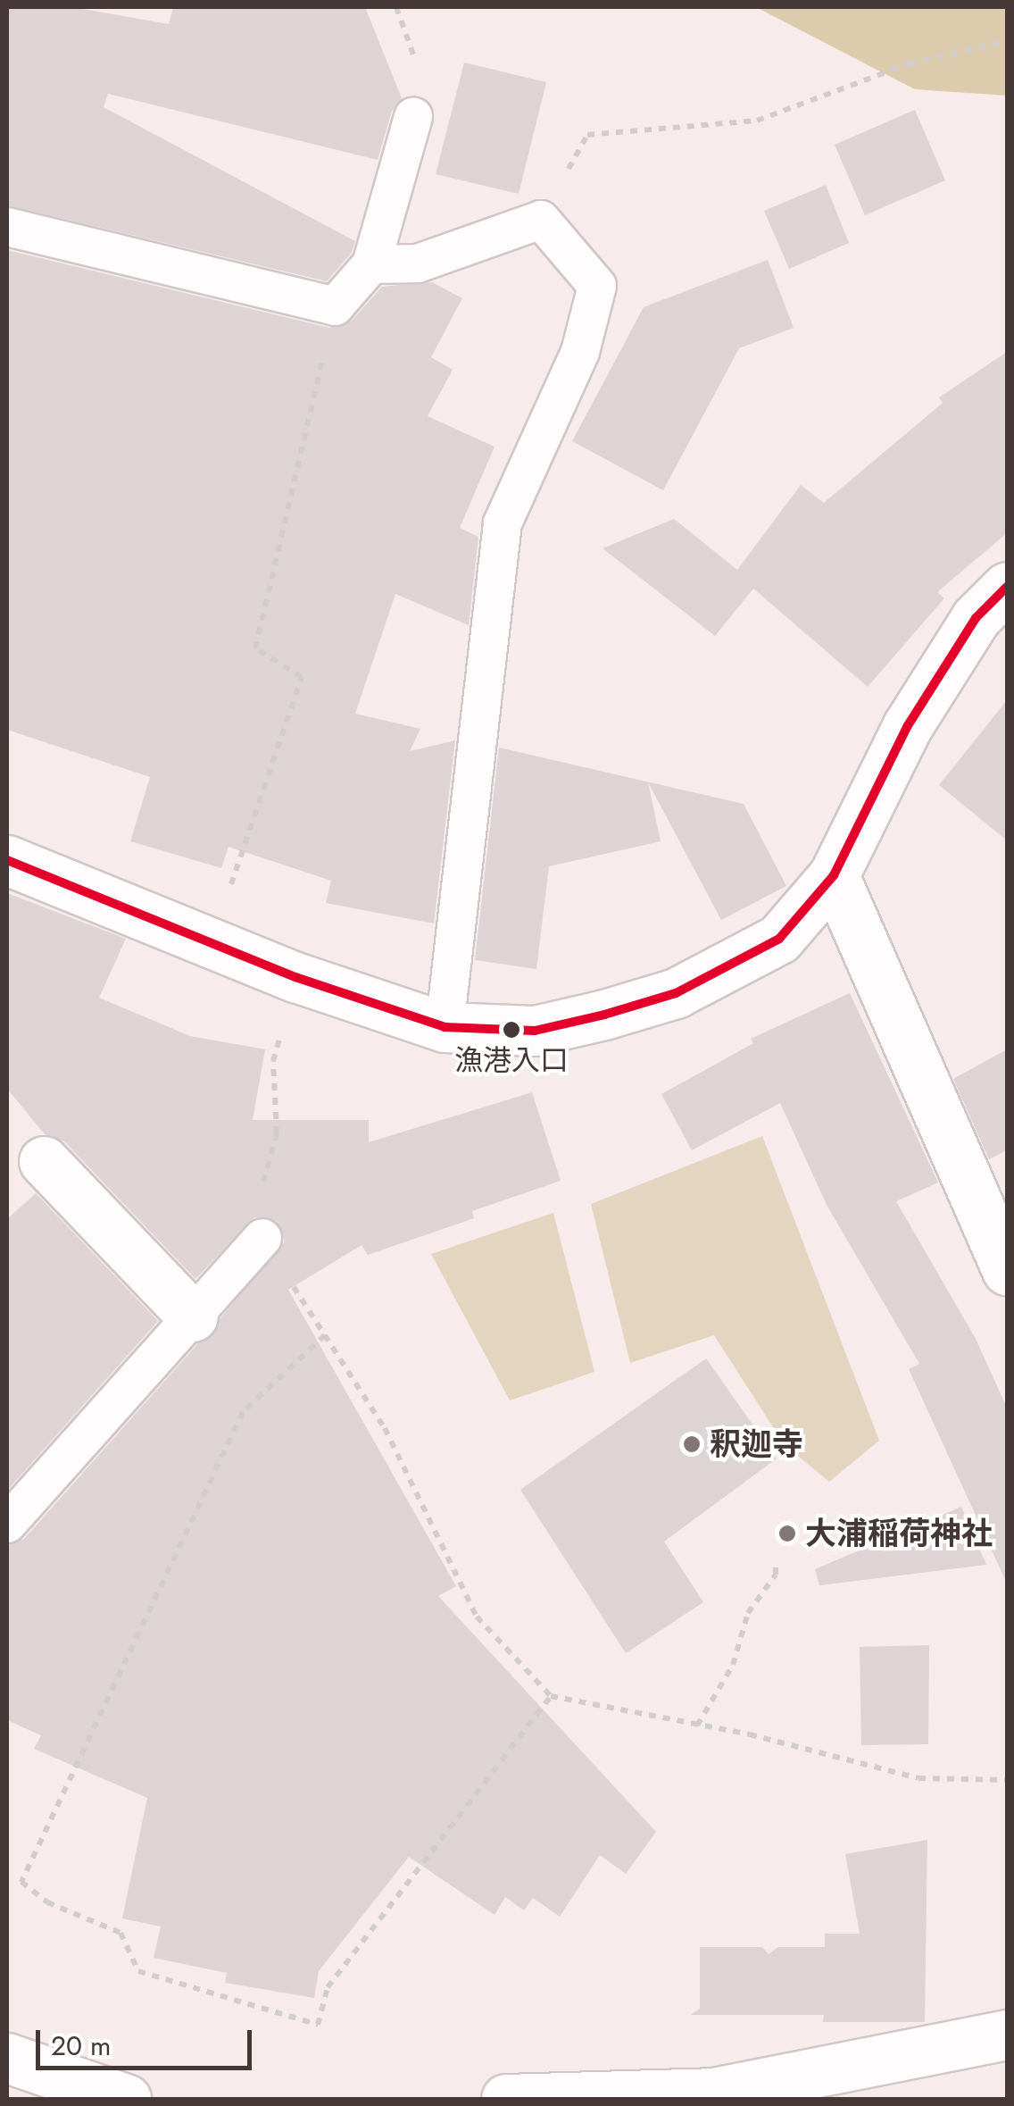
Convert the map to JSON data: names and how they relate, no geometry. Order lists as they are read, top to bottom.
{
  "places": ["漁港入口", "釈迦寺", "大浦稲荷神社"],
  "scale_bar": "20 m"
}
